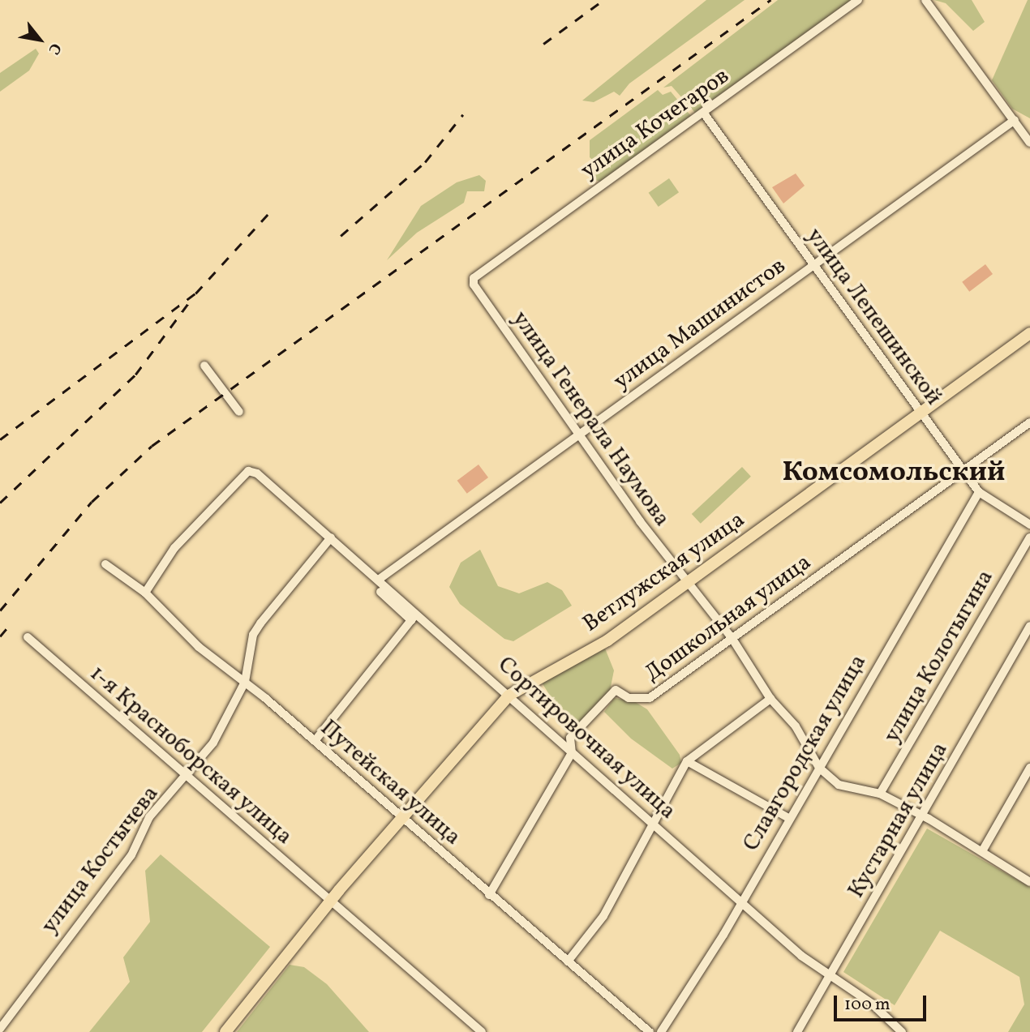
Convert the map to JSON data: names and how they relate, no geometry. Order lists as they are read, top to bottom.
{
  "streets": {
    "main road": ["Ветлужская улица"],
    "street": [
      "улица Кочегаров",
      "улица Лепешинской",
      "улица Машинистов",
      "улица Генерала Наумова",
      "Дошкольная улица",
      "улица Колотыгина",
      "Сортировочная улица",
      "Славгородская улица",
      "1-я Красноборская улица",
      "Путейская улица",
      "Кустарная улица",
      "улица Костычева"
    ]
  },
  "crossings": [
    ["улица Кочегаров", "улица Лепешинской"],
    ["улица Кочегаров", "улица Генерала Наумова"],
    ["улица Лепешинской", "улица Машинистов"],
    ["улица Лепешинской", "Ветлужская улица"],
    ["улица Лепешинской", "Дошкольная улица"],
    ["улица Лепешинской", "Славгородская улица"],
    ["улица Машинистов", "улица Генерала Наумова"],
    ["улица Машинистов", "Сортировочная улица"],
    ["улица Генерала Наумова", "Ветлужская улица"],
    ["улица Генерала Наумова", "Дошкольная улица"],
    ["улица Генерала Наумова", "улица Колотыгина"],
    ["улица Генерала Наумова", "Славгородская улица"],
    ["улица Генерала Наумова", "Кустарная улица"],
    ["Ветлужская улица", "Сортировочная улица"],
    ["Ветлужская улица", "1-я Красноборская улица"],
    ["Ветлужская улица", "Путейская улица"],
    ["Дошкольная улица", "Сортировочная улица"],
    ["Дошкольная улица", "Путейская улица"],
    ["Сортировочная улица", "Славгородская улица"],
    ["Сортировочная улица", "Путейская улица"],
    ["Сортировочная улица", "Кустарная улица"],
    ["1-я Красноборская улица", "улица Костычева"],
    ["Путейская улица", "улица Костычева"]
  ],
  "districts": ["Комсомольский"],
  "scale_bar": "100 m",
  "north": "bottom right"
}
